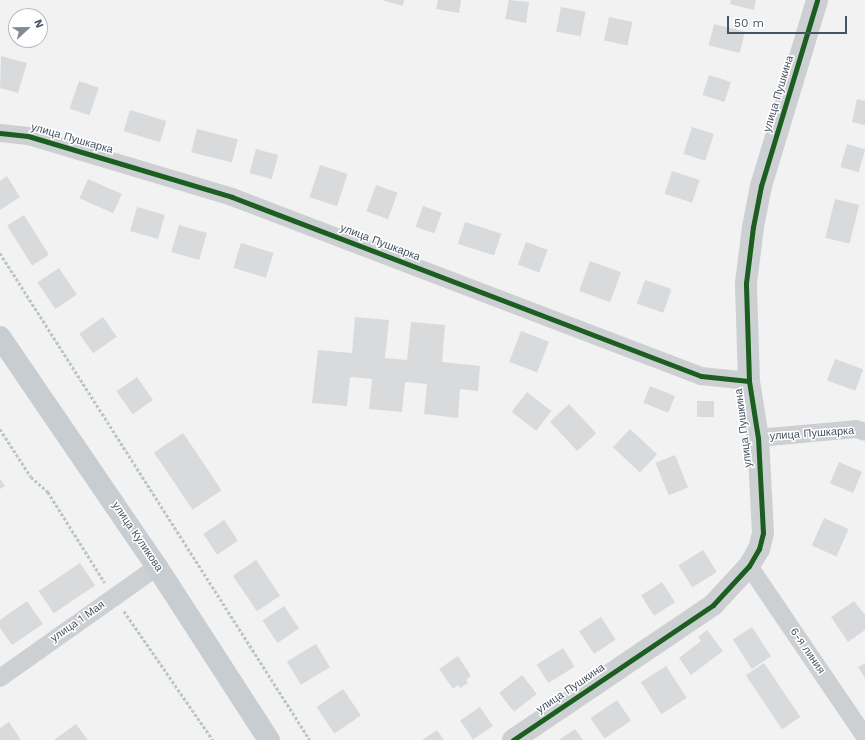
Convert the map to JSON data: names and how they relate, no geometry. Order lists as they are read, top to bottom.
{
  "streets": {
    "main road": ["улица Куликова"],
    "street": [
      "улица Пушкина",
      "улица Пушкарка",
      "улица 1 Мая",
      "6-я линия"
    ]
  },
  "crossings": [
    ["улица Пушкина", "улица Пушкарка"],
    ["улица Пушкина", "6-я линия"],
    ["улица Куликова", "улица 1 Мая"]
  ],
  "scale_bar": "50 m",
  "north": "right"
}
